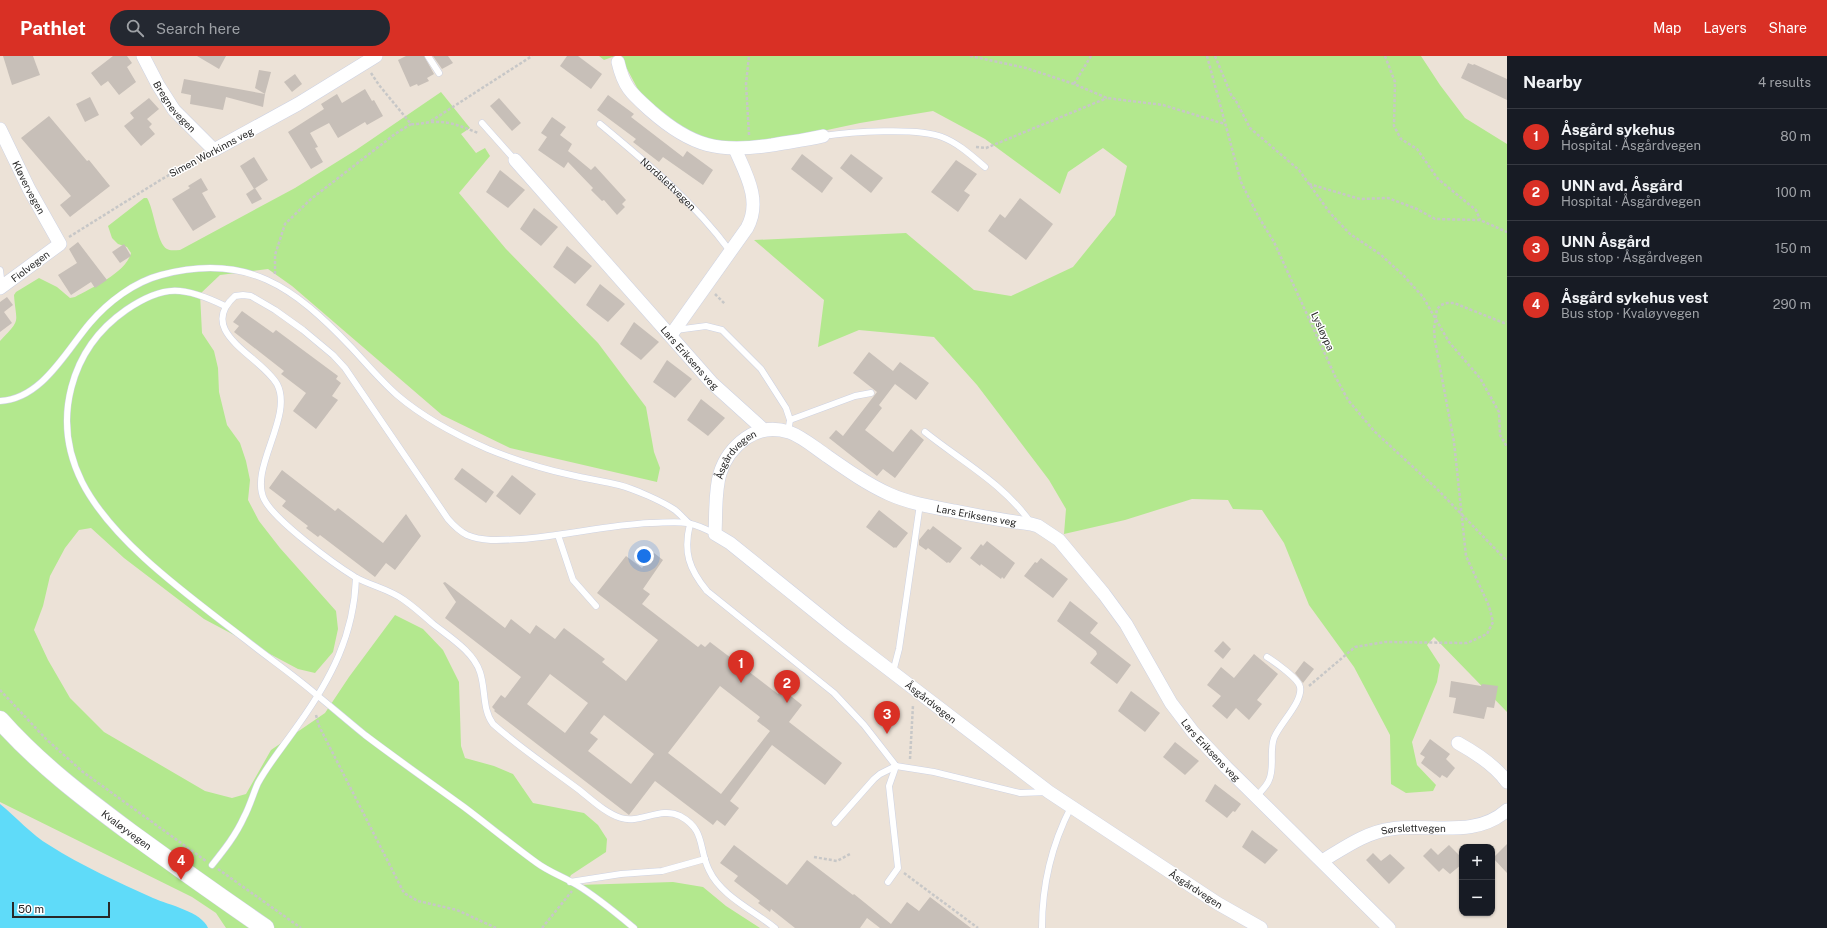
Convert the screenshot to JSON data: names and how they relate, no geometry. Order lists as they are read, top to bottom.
{
  "streets": {
    "street": [
      "Bregnevegen",
      "Simen Workinns veg",
      "Kløvervegen",
      "Fiolvegen",
      "Lars Eriksens veg",
      "Åsgårdvegen",
      "Kvaløyvegen",
      "Sørslettvegen"
    ],
    "lane": ["Nordslettvegen"],
    "path": ["Lysløypa"]
  },
  "crossings": [
    ["Bregnevegen", "Simen Workinns veg"],
    ["Simen Workinns veg", "Kløvervegen"],
    ["Simen Workinns veg", "Fiolvegen"],
    ["Kløvervegen", "Fiolvegen"],
    ["Lars Eriksens veg", "Åsgårdvegen"],
    ["Lars Eriksens veg", "Sørslettvegen"]
  ],
  "scale_bar": "50 m",
  "page": {
    "header": "Pathlet",
    "search": "Search here",
    "nav": ["Map", "Layers", "Share"],
    "heading": ["Nearby", "4 results"],
    "list": [
      {
        "mark": "1",
        "name": "Åsgård sykehus",
        "note": "Hospital · Åsgårdvegen",
        "value": "80 m"
      },
      {
        "mark": "2",
        "name": "UNN avd. Åsgård",
        "note": "Hospital · Åsgårdvegen",
        "value": "100 m"
      },
      {
        "mark": "3",
        "name": "UNN Åsgård",
        "note": "Bus stop · Åsgårdvegen",
        "value": "150 m"
      },
      {
        "mark": "4",
        "name": "Åsgård sykehus vest",
        "note": "Bus stop · Kvaløyvegen",
        "value": "290 m"
      }
    ],
    "pins": [
      "1",
      "2",
      "3",
      "4"
    ],
    "map_buttons": ["+", "−"],
    "scale": "50 m"
  }
}
